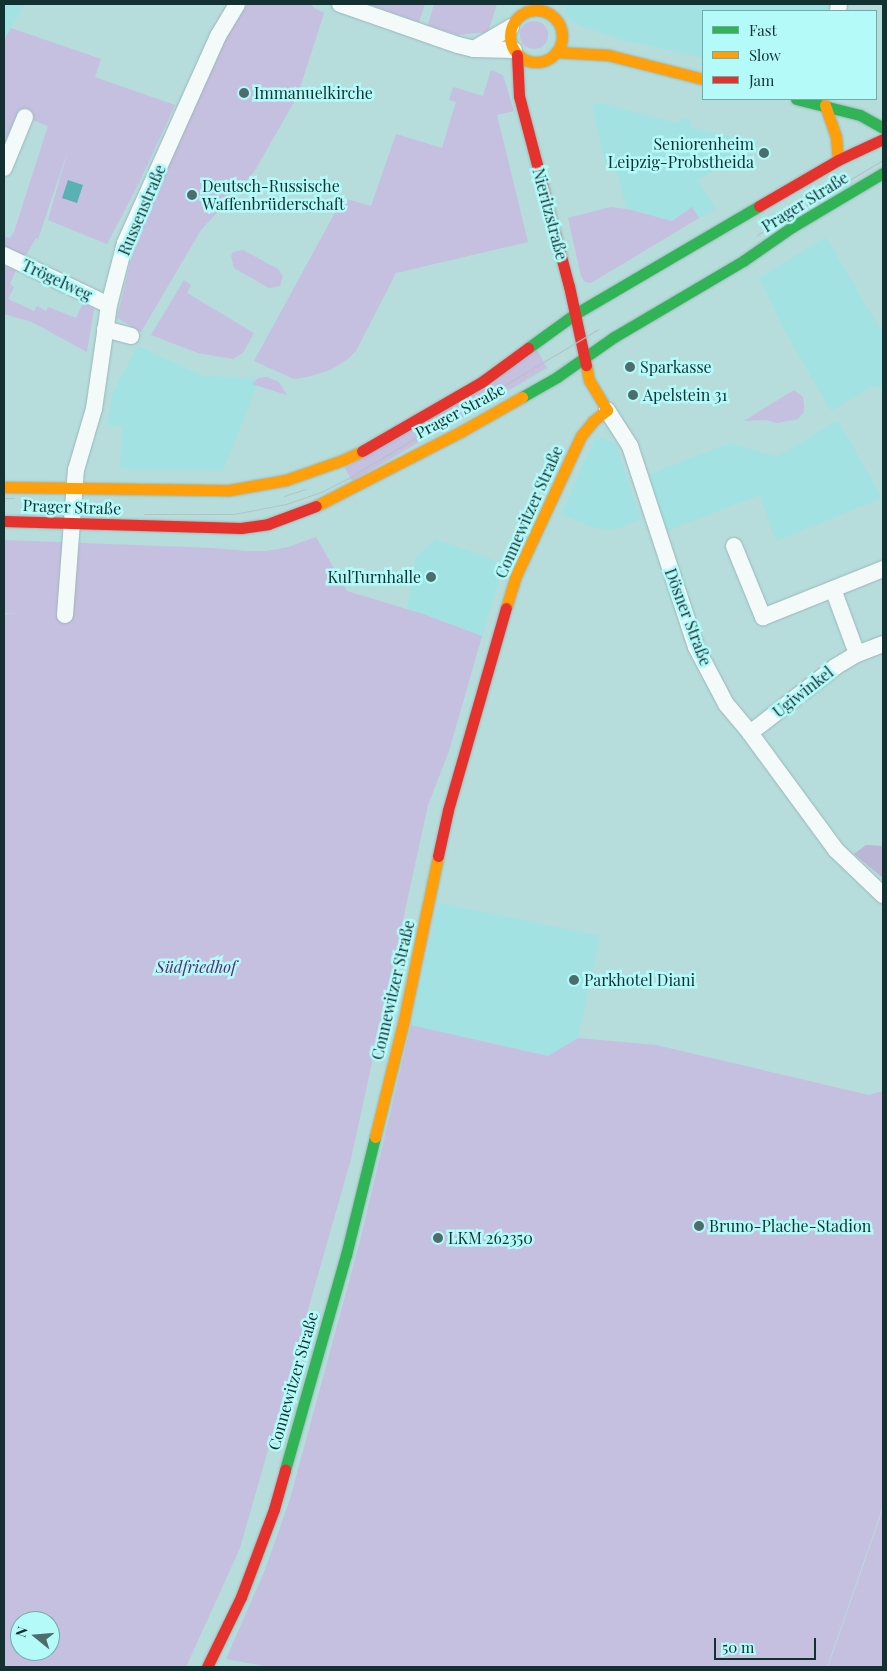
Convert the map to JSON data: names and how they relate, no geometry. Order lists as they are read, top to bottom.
{
  "streets": {
    "street": [
      "Prager Straße",
      "Russenstraße",
      "Nieritzstraße",
      "Trögelweg",
      "Connewitzer Straße",
      "Dösner Straße",
      "Ugiwinkel"
    ]
  },
  "crossings": [
    ["Prager Straße", "Russenstraße"],
    ["Prager Straße", "Nieritzstraße"],
    ["Russenstraße", "Trögelweg"],
    ["Connewitzer Straße", "Dösner Straße"],
    ["Dösner Straße", "Ugiwinkel"]
  ],
  "parks": ["Südfriedhof"],
  "places": [
    "Immanuelkirche",
    "Seniorenheim Leipzig-Probstheida",
    "Deutsch-Russische Waffenbrüderschaft",
    "Sparkasse",
    "Apelstein 31",
    "KulTurnhalle",
    "Parkhotel Diani",
    "Bruno-Plache-Stadion",
    "LKM 262350"
  ],
  "legend": ["Fast", "Slow", "Jam"],
  "scale_bar": "50 m",
  "north": "left"
}
